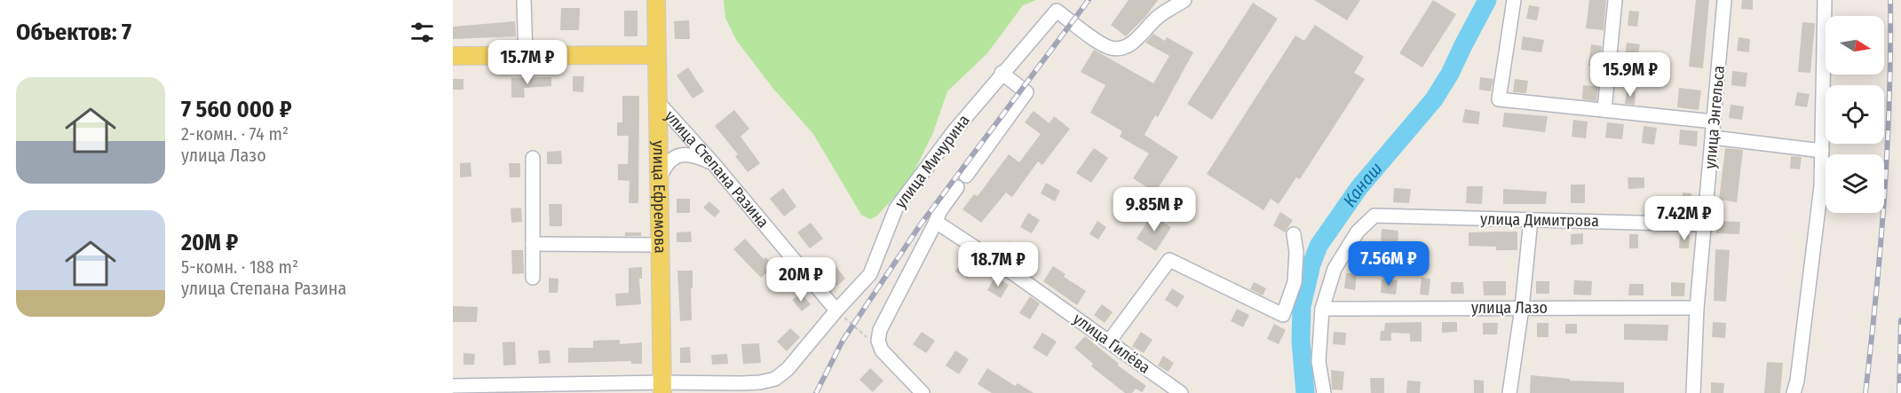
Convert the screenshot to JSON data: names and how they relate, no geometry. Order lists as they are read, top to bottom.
{
  "streets": {
    "main road": ["улица Ефремова"],
    "street": [
      "улица Энгельса",
      "улица Мичурина",
      "улица Степана Разина",
      "улица Димитрова",
      "улица Лазо",
      "улица Гилёва"
    ]
  },
  "crossings": [
    ["улица Энгельса", "улица Димитрова"],
    ["улица Энгельса", "улица Лазо"],
    ["улица Мичурина", "улица Степана Разина"],
    ["улица Мичурина", "улица Ефремова"],
    ["улица Степана Разина", "улица Ефремова"],
    ["улица Димитрова", "улица Лазо"]
  ],
  "water": ["Канаш"],
  "north": "right",
  "page": {
    "heading": "Объектов: 7",
    "price": [
      "15.7M ₽",
      "15.9M ₽",
      "9.85M ₽",
      "7.42M ₽",
      "7.56M ₽",
      "18.7M ₽",
      "20M ₽"
    ],
    "list": [
      {
        "name": "7 560 000 ₽",
        "note": "2-комн. · 74 m² · улица Лазо"
      },
      {
        "name": "20M ₽",
        "note": "5-комн. · 188 m² · улица Степана Разина"
      }
    ]
  }
}
